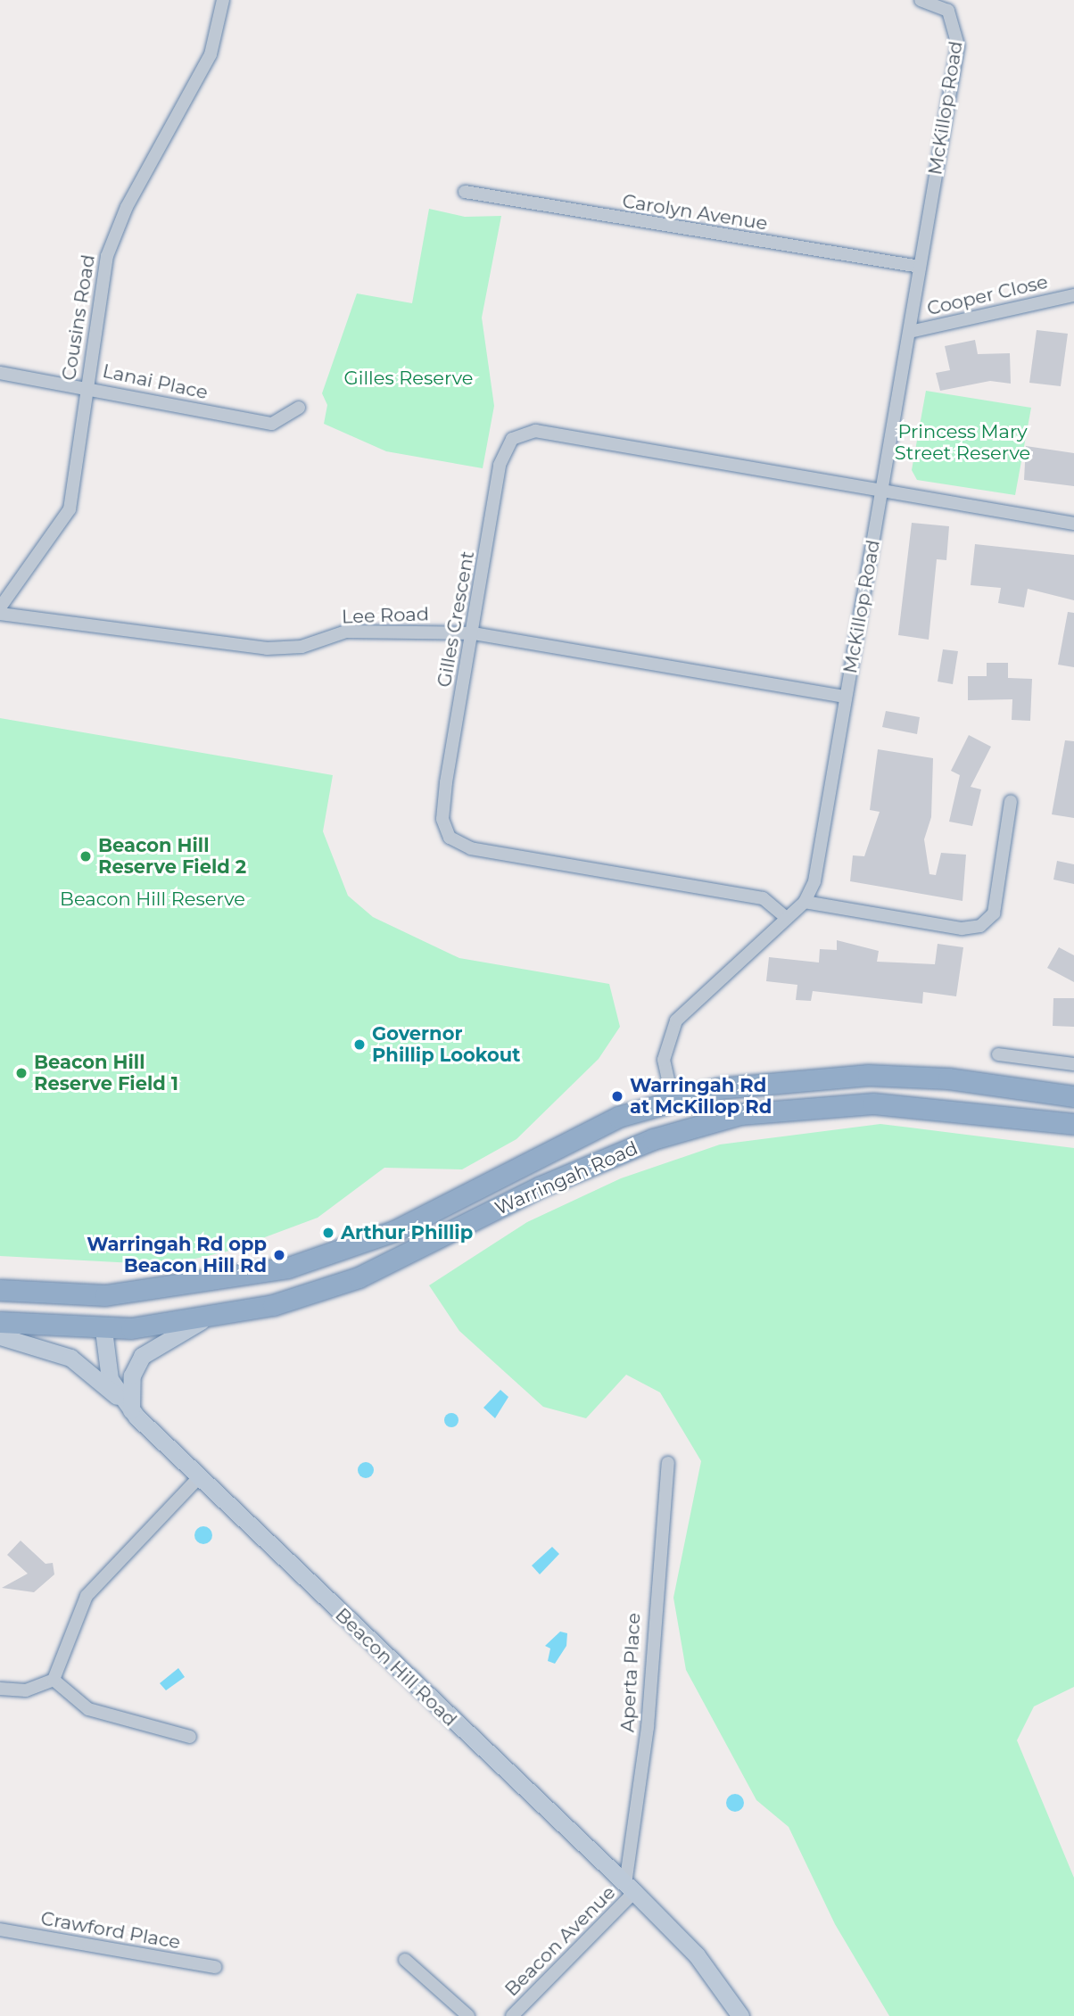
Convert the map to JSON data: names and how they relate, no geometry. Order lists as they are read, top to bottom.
{
  "streets": {
    "highway": ["Warringah Road", "Beacon Hill Road"],
    "street": [
      "McKillop Road",
      "Carolyn Avenue",
      "Cooper Close",
      "Cousins Road",
      "Lanai Place",
      "Lee Road",
      "Gilles Crescent",
      "Aperta Place",
      "Crawford Place",
      "Beacon Avenue"
    ]
  },
  "crossings": [
    ["McKillop Road", "Carolyn Avenue"],
    ["McKillop Road", "Cooper Close"],
    ["McKillop Road", "Lee Road"],
    ["McKillop Road", "Gilles Crescent"],
    ["Cousins Road", "Lanai Place"],
    ["Lee Road", "Gilles Crescent"],
    ["Warringah Road", "Beacon Hill Road"],
    ["Beacon Hill Road", "Aperta Place"],
    ["Beacon Hill Road", "Beacon Avenue"],
    ["Aperta Place", "Beacon Avenue"]
  ],
  "parks": ["Gilles Reserve", "Princess Mary Street Reserve", "Beacon Hill Reserve"],
  "places": [
    "Beacon Hill Reserve Field 2",
    "Governor Phillip Lookout",
    "Beacon Hill Reserve Field 1",
    "Warringah Rd at McKillop Rd",
    "Arthur Phillip",
    "Warringah Rd opp Beacon Hill Rd"
  ]
}
